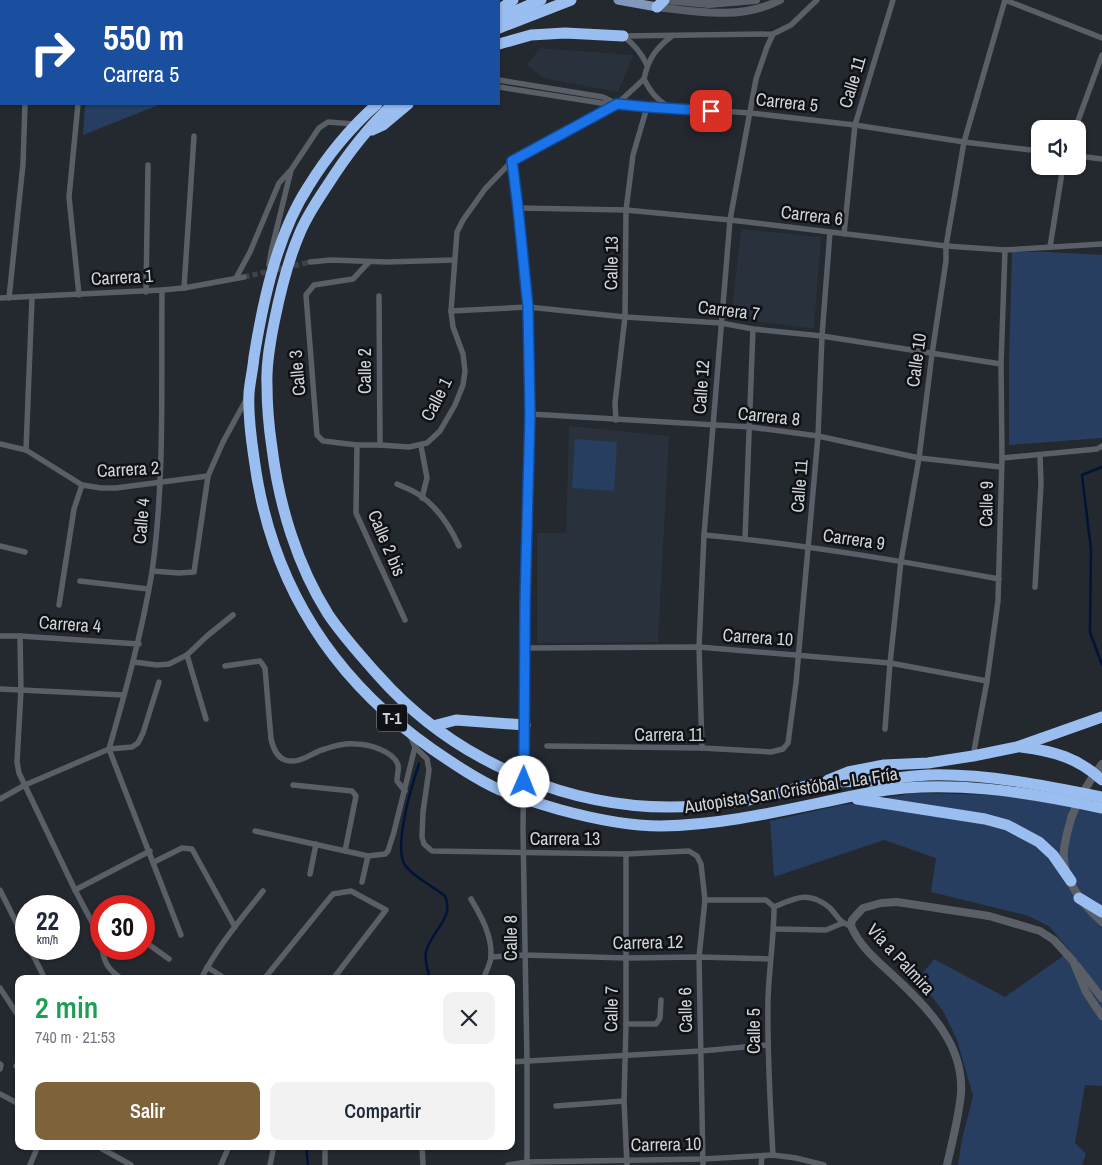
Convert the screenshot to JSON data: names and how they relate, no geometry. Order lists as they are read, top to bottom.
{
  "streets": {
    "highway": ["T-1", "Autopista San Cristóbal - La Fría"],
    "street": [
      "Calle 11",
      "Carrera 5",
      "Carrera 6",
      "Calle 13",
      "Carrera 1",
      "Carrera 7",
      "Calle 10",
      "Calle 2",
      "Calle 3",
      "Calle 12",
      "Calle 1",
      "Carrera 8",
      "Carrera 2",
      "Calle 9",
      "Calle 4",
      "Carrera 9",
      "Calle 2 bis",
      "Carrera 4",
      "Carrera 10",
      "Carrera 11",
      "Carrera 13",
      "Calle 8",
      "Carrera 12",
      "Vía a Palmira",
      "Calle 7",
      "Calle 6",
      "Calle 5"
    ]
  },
  "crossings": [
    ["Calle 11", "Carrera 5"],
    ["Calle 11", "Carrera 6"],
    ["Calle 11", "Carrera 7"],
    ["Calle 11", "Carrera 8"],
    ["Calle 11", "Carrera 9"],
    ["Calle 11", "Carrera 10"],
    ["Calle 11", "Carrera 11"],
    ["Carrera 5", "Calle 13"],
    ["Carrera 5", "Calle 10"],
    ["Carrera 5", "Calle 12"],
    ["Carrera 6", "Calle 13"],
    ["Carrera 6", "Calle 10"],
    ["Carrera 6", "Calle 12"],
    ["Carrera 6", "Calle 9"],
    ["Carrera 6", "Calle 8"],
    ["Calle 13", "Carrera 7"],
    ["Calle 13", "Carrera 8"],
    ["Carrera 1", "Calle 4"],
    ["Carrera 7", "Calle 10"],
    ["Carrera 7", "Calle 12"],
    ["Carrera 7", "Calle 1"],
    ["Carrera 7", "Calle 9"],
    ["Carrera 7", "Calle 8"],
    ["Calle 10", "Carrera 8"],
    ["Calle 10", "Carrera 9"],
    ["Calle 10", "Carrera 10"],
    ["Calle 2", "Calle 3"],
    ["Calle 2", "Calle 1"],
    ["Calle 3", "Calle 1"],
    ["Calle 3", "Calle 2 bis"],
    ["Calle 12", "Carrera 8"],
    ["Calle 12", "Carrera 9"],
    ["Calle 12", "Carrera 10"],
    ["Calle 12", "Carrera 11"],
    ["Carrera 8", "Calle 9"],
    ["Carrera 8", "Calle 8"],
    ["Carrera 2", "Calle 4"],
    ["Calle 9", "Carrera 9"],
    ["Calle 9", "Carrera 10"],
    ["Calle 4", "Carrera 4"],
    ["Carrera 10", "Calle 8"],
    ["Carrera 10", "Calle 7"],
    ["Carrera 10", "Calle 6"],
    ["Carrera 10", "Calle 5"],
    ["Carrera 13", "Calle 8"],
    ["Carrera 13", "Calle 7"],
    ["Carrera 13", "Calle 6"],
    ["Calle 8", "Carrera 12"],
    ["Carrera 12", "Calle 7"],
    ["Carrera 12", "Calle 6"],
    ["Carrera 12", "Calle 5"]
  ],
  "page": {
    "turn": ["550 m", "Carrera 5"],
    "speed": "22 km/h",
    "limit": "30",
    "heading": ["2 min", "740 m · 21:53"],
    "buttons": ["Salir", "Compartir"]
  }
}
